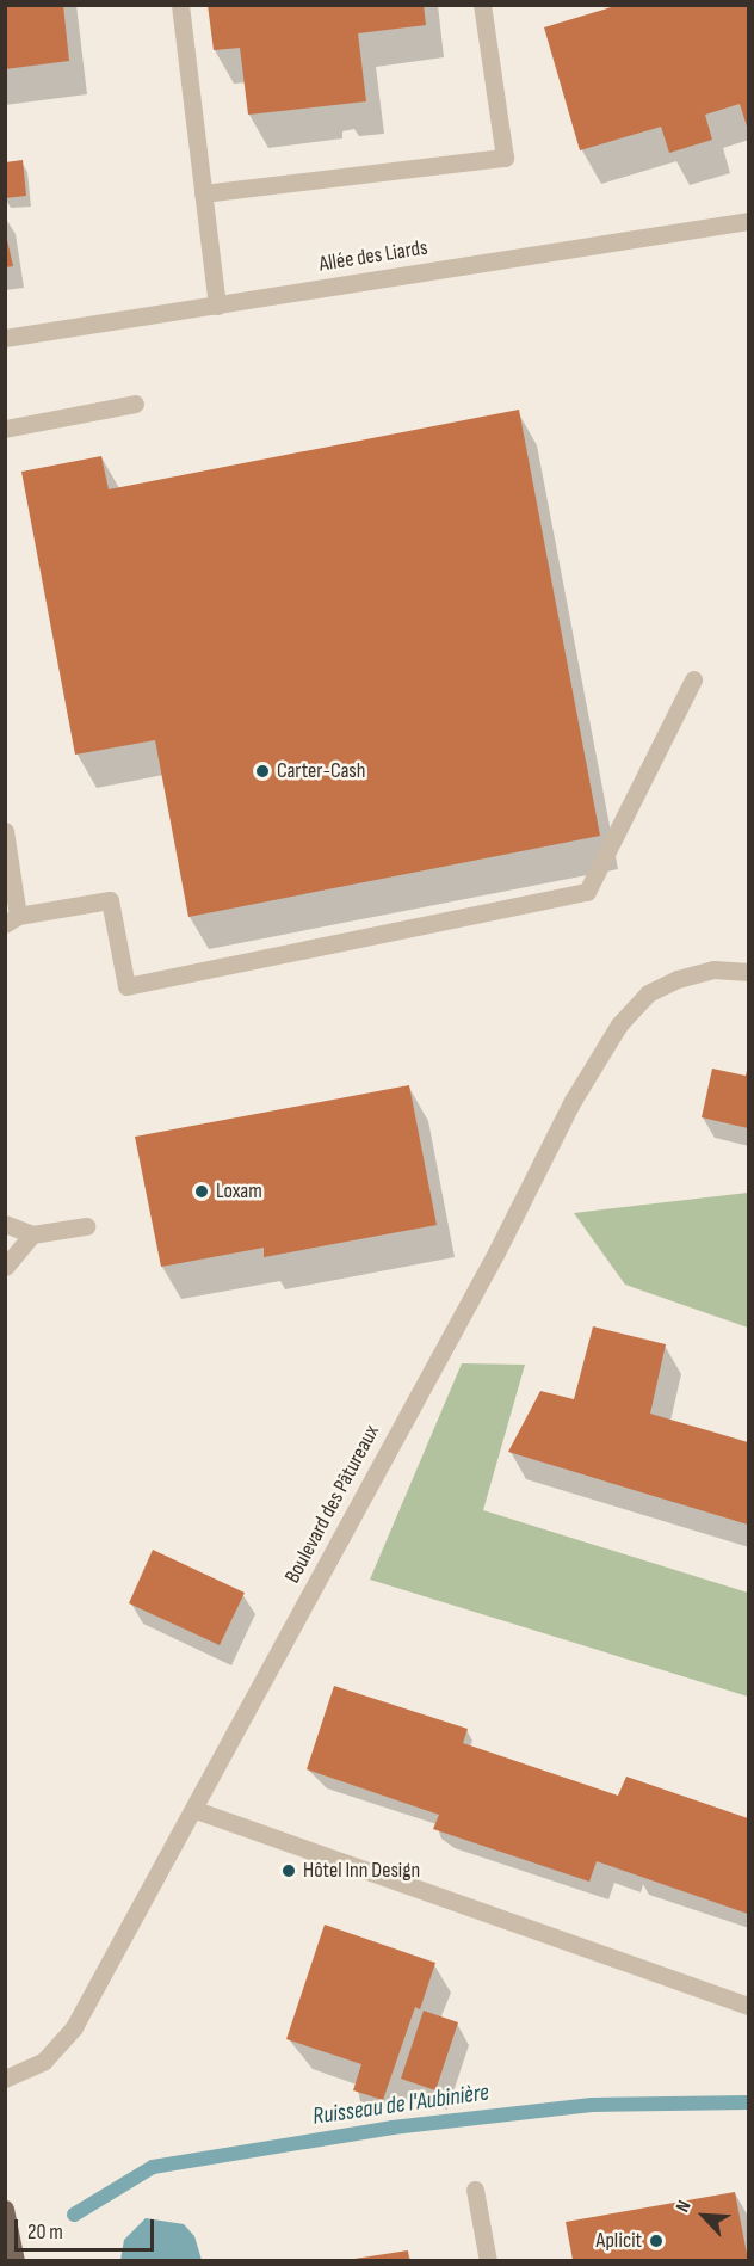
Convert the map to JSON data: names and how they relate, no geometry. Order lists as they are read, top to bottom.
{
  "streets": {
    "street": ["Allée des Liards", "Boulevard des Pâtureaux"]
  },
  "water": ["Ruisseau de l'Aubinière"],
  "places": [
    "Carter-Cash",
    "Loxam",
    "Hôtel Inn Design",
    "Aplicit"
  ],
  "scale_bar": "20 m",
  "north": "top left"
}
